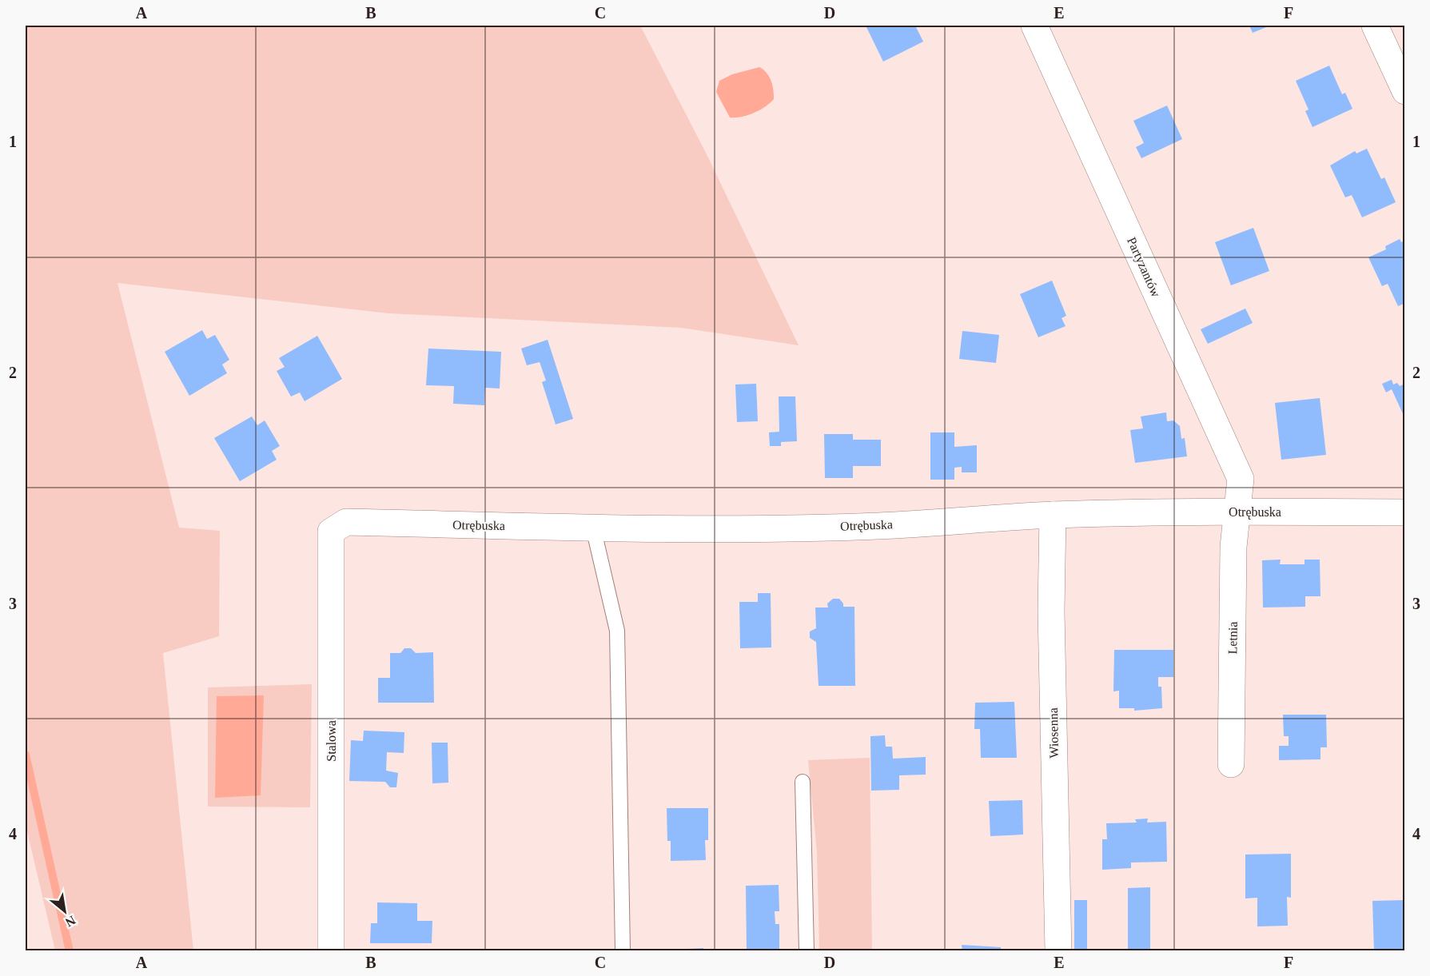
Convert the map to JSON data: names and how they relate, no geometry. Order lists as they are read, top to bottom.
{
  "streets": {
    "street": [
      "Partyzantów",
      "Otrębuska",
      "Letnia",
      "Wiosenna",
      "Stalowa"
    ]
  },
  "crossings": [
    ["Partyzantów", "Otrębuska"],
    ["Partyzantów", "Letnia"],
    ["Otrębuska", "Letnia"],
    ["Otrębuska", "Wiosenna"],
    ["Otrębuska", "Stalowa"]
  ],
  "north": "bottom right",
  "grid": {
    "columns": [
      "A",
      "B",
      "C",
      "D",
      "E",
      "F"
    ],
    "rows": [
      "1",
      "2",
      "3",
      "4"
    ]
  }
}
